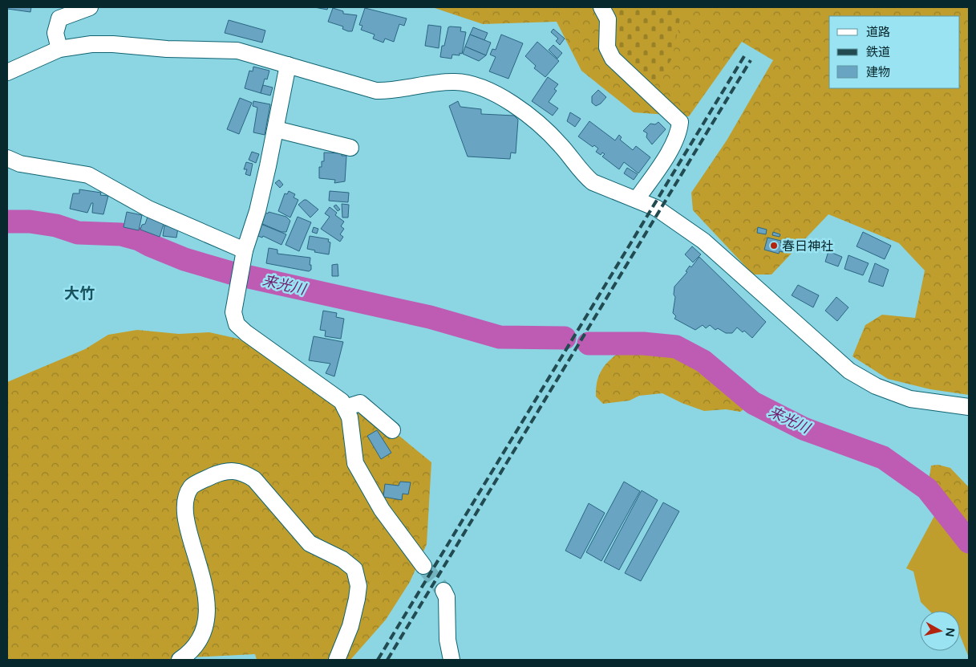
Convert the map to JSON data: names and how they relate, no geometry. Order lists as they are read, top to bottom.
{
  "districts": ["大竹"],
  "water": ["来光川"],
  "places": ["春日神社"],
  "legend": ["道路", "鉄道", "建物"],
  "north": "right"
}
